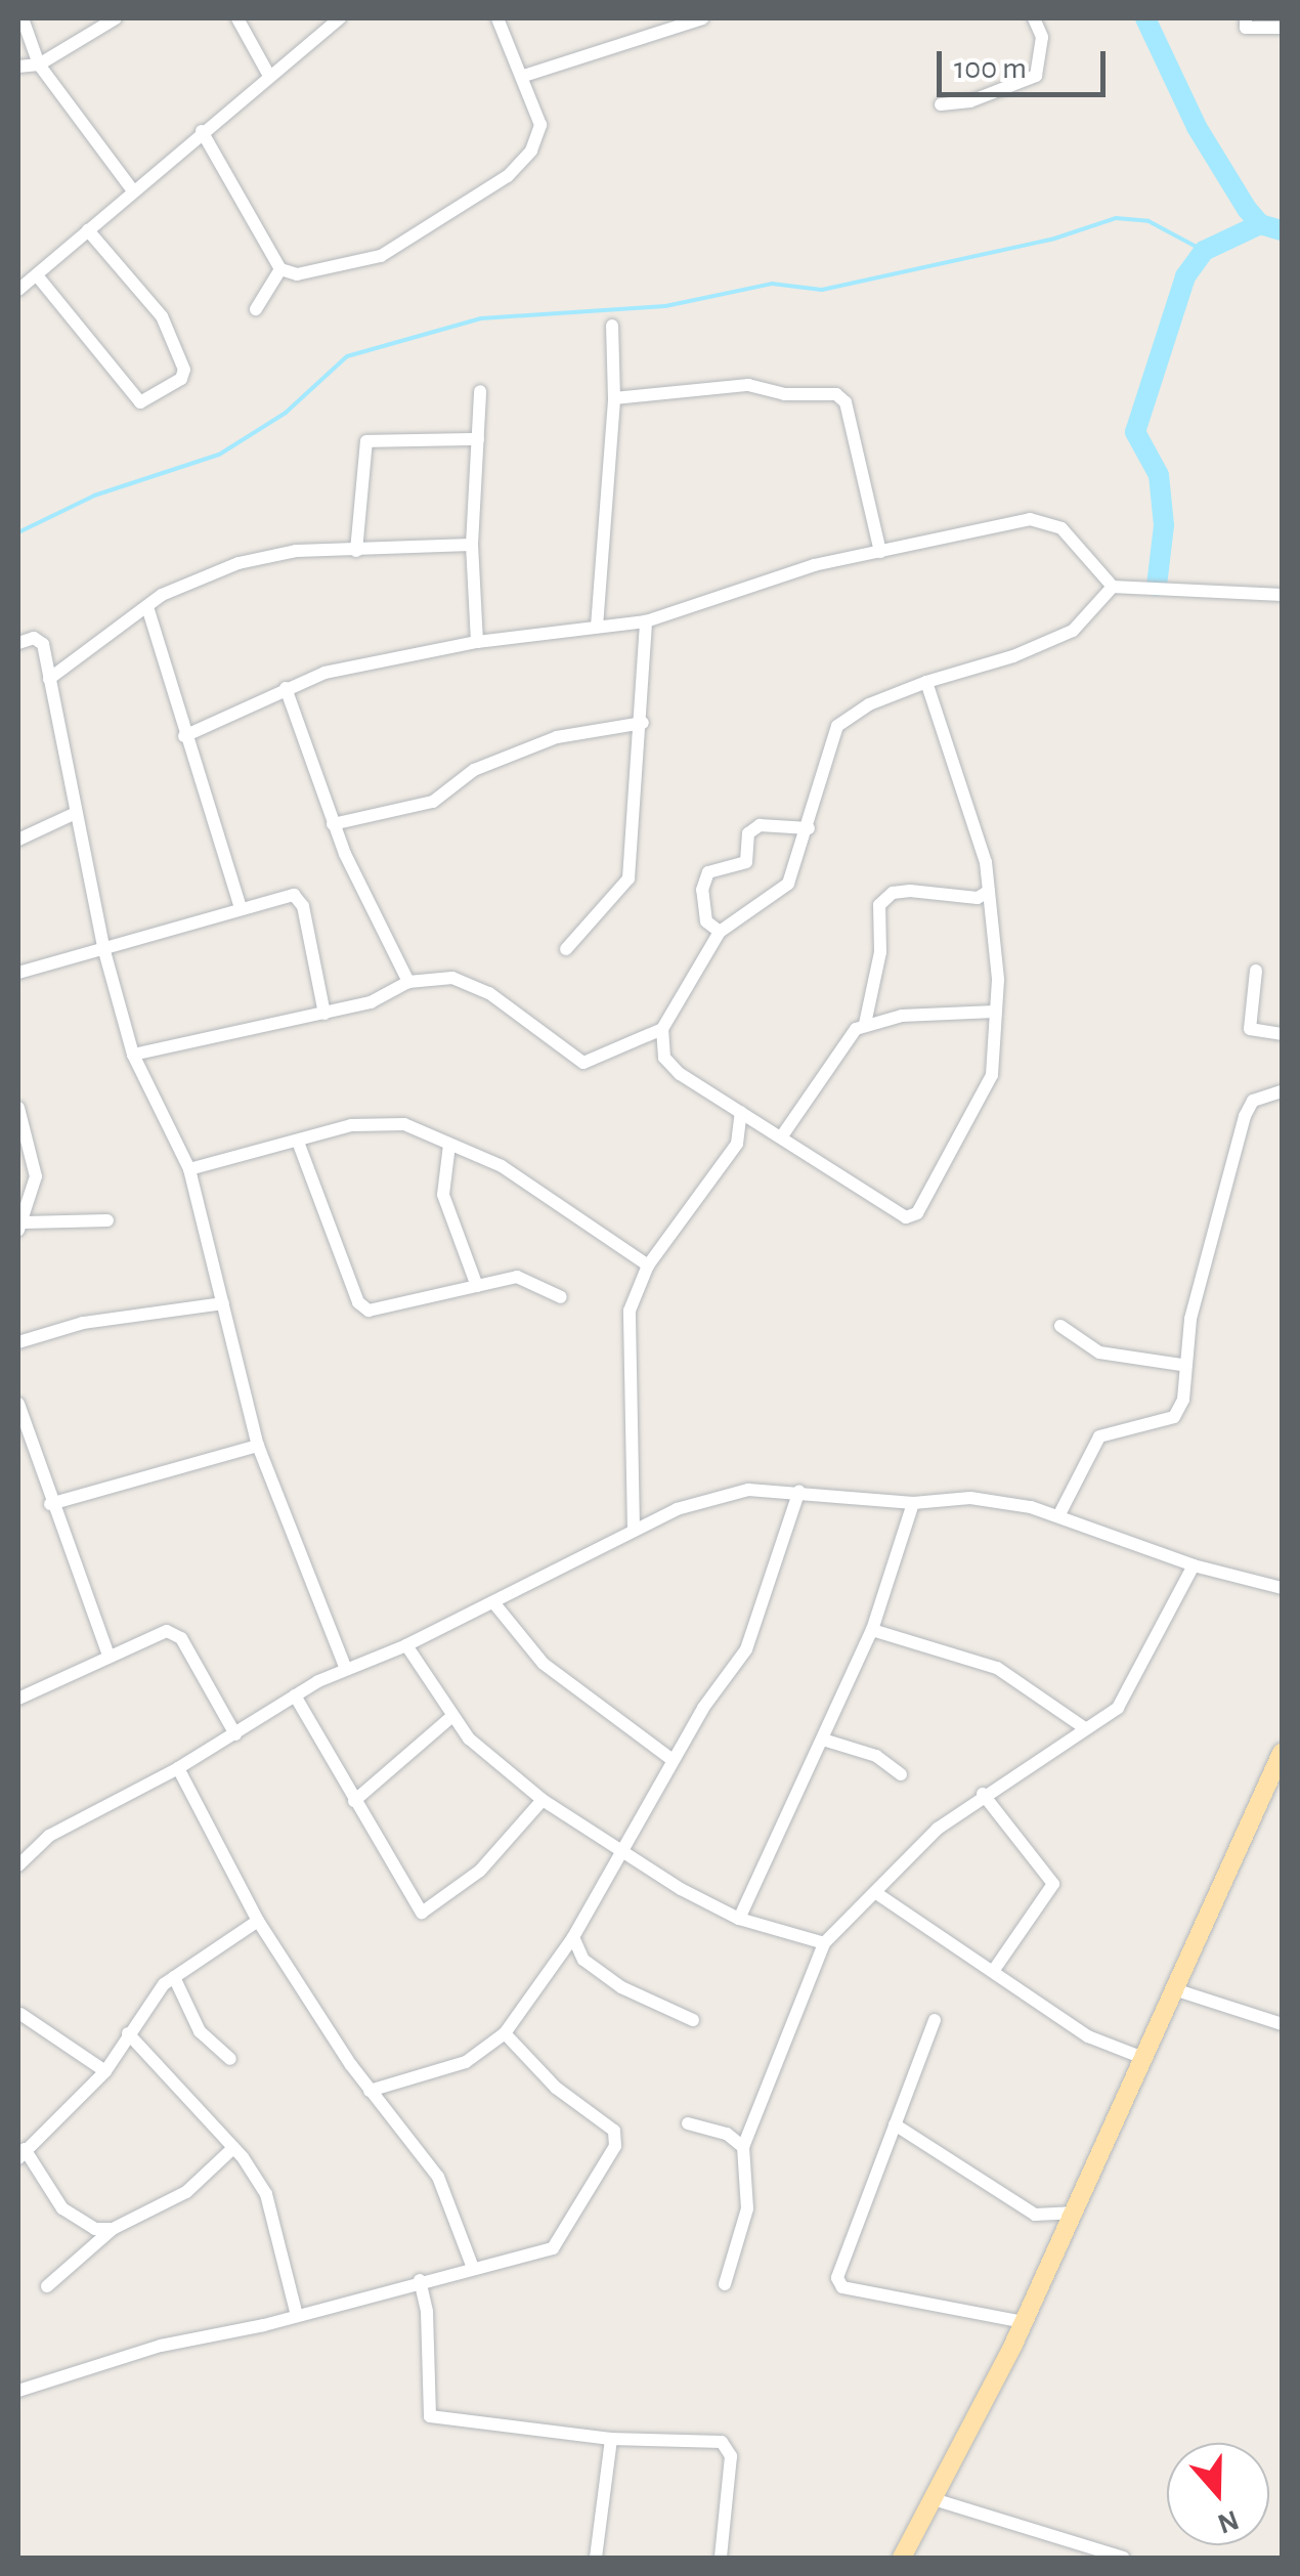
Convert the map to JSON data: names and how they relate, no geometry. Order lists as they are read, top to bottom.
{
  "scale_bar": "100 m",
  "north": "bottom"
}
